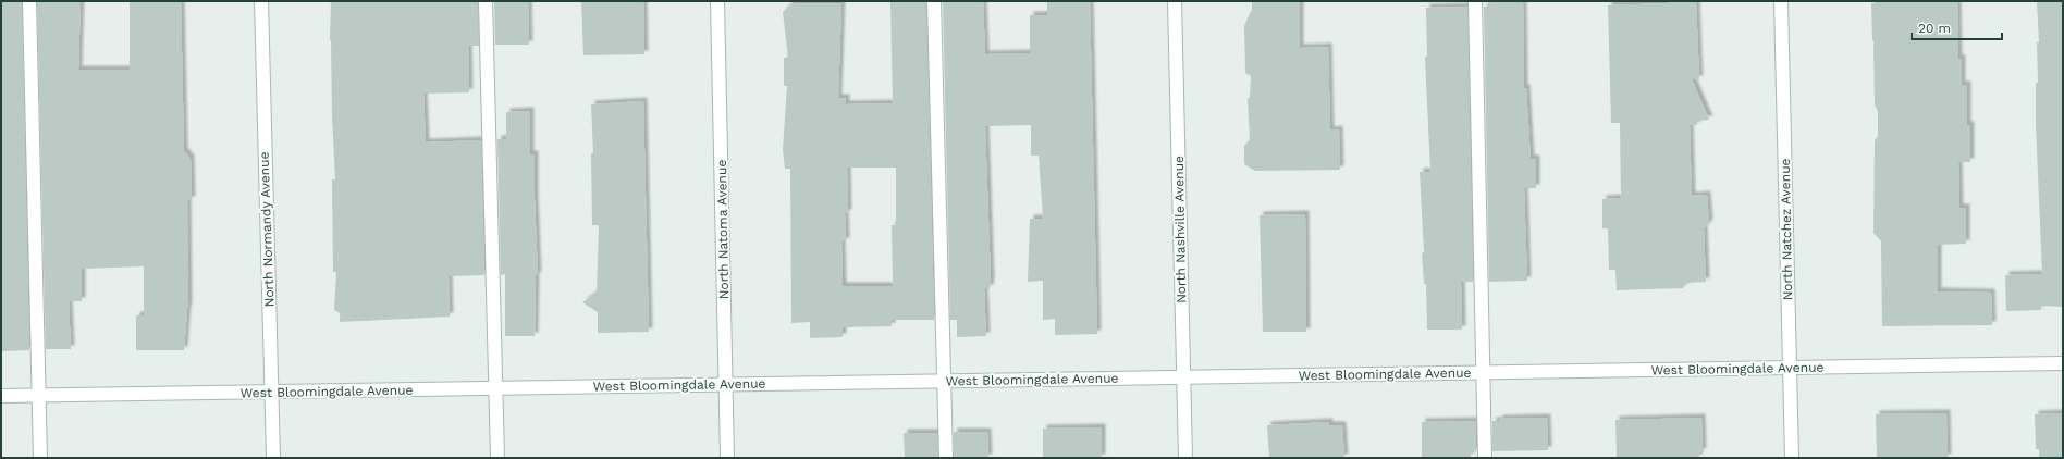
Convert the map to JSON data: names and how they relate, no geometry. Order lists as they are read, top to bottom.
{
  "streets": {
    "street": [
      "North Normandy Avenue",
      "North Natoma Avenue",
      "North Nashville Avenue",
      "North Natchez Avenue",
      "West Bloomingdale Avenue"
    ]
  },
  "crossings": [
    ["North Normandy Avenue", "West Bloomingdale Avenue"],
    ["North Natoma Avenue", "West Bloomingdale Avenue"],
    ["North Nashville Avenue", "West Bloomingdale Avenue"],
    ["North Natchez Avenue", "West Bloomingdale Avenue"]
  ],
  "scale_bar": "20 m"
}
